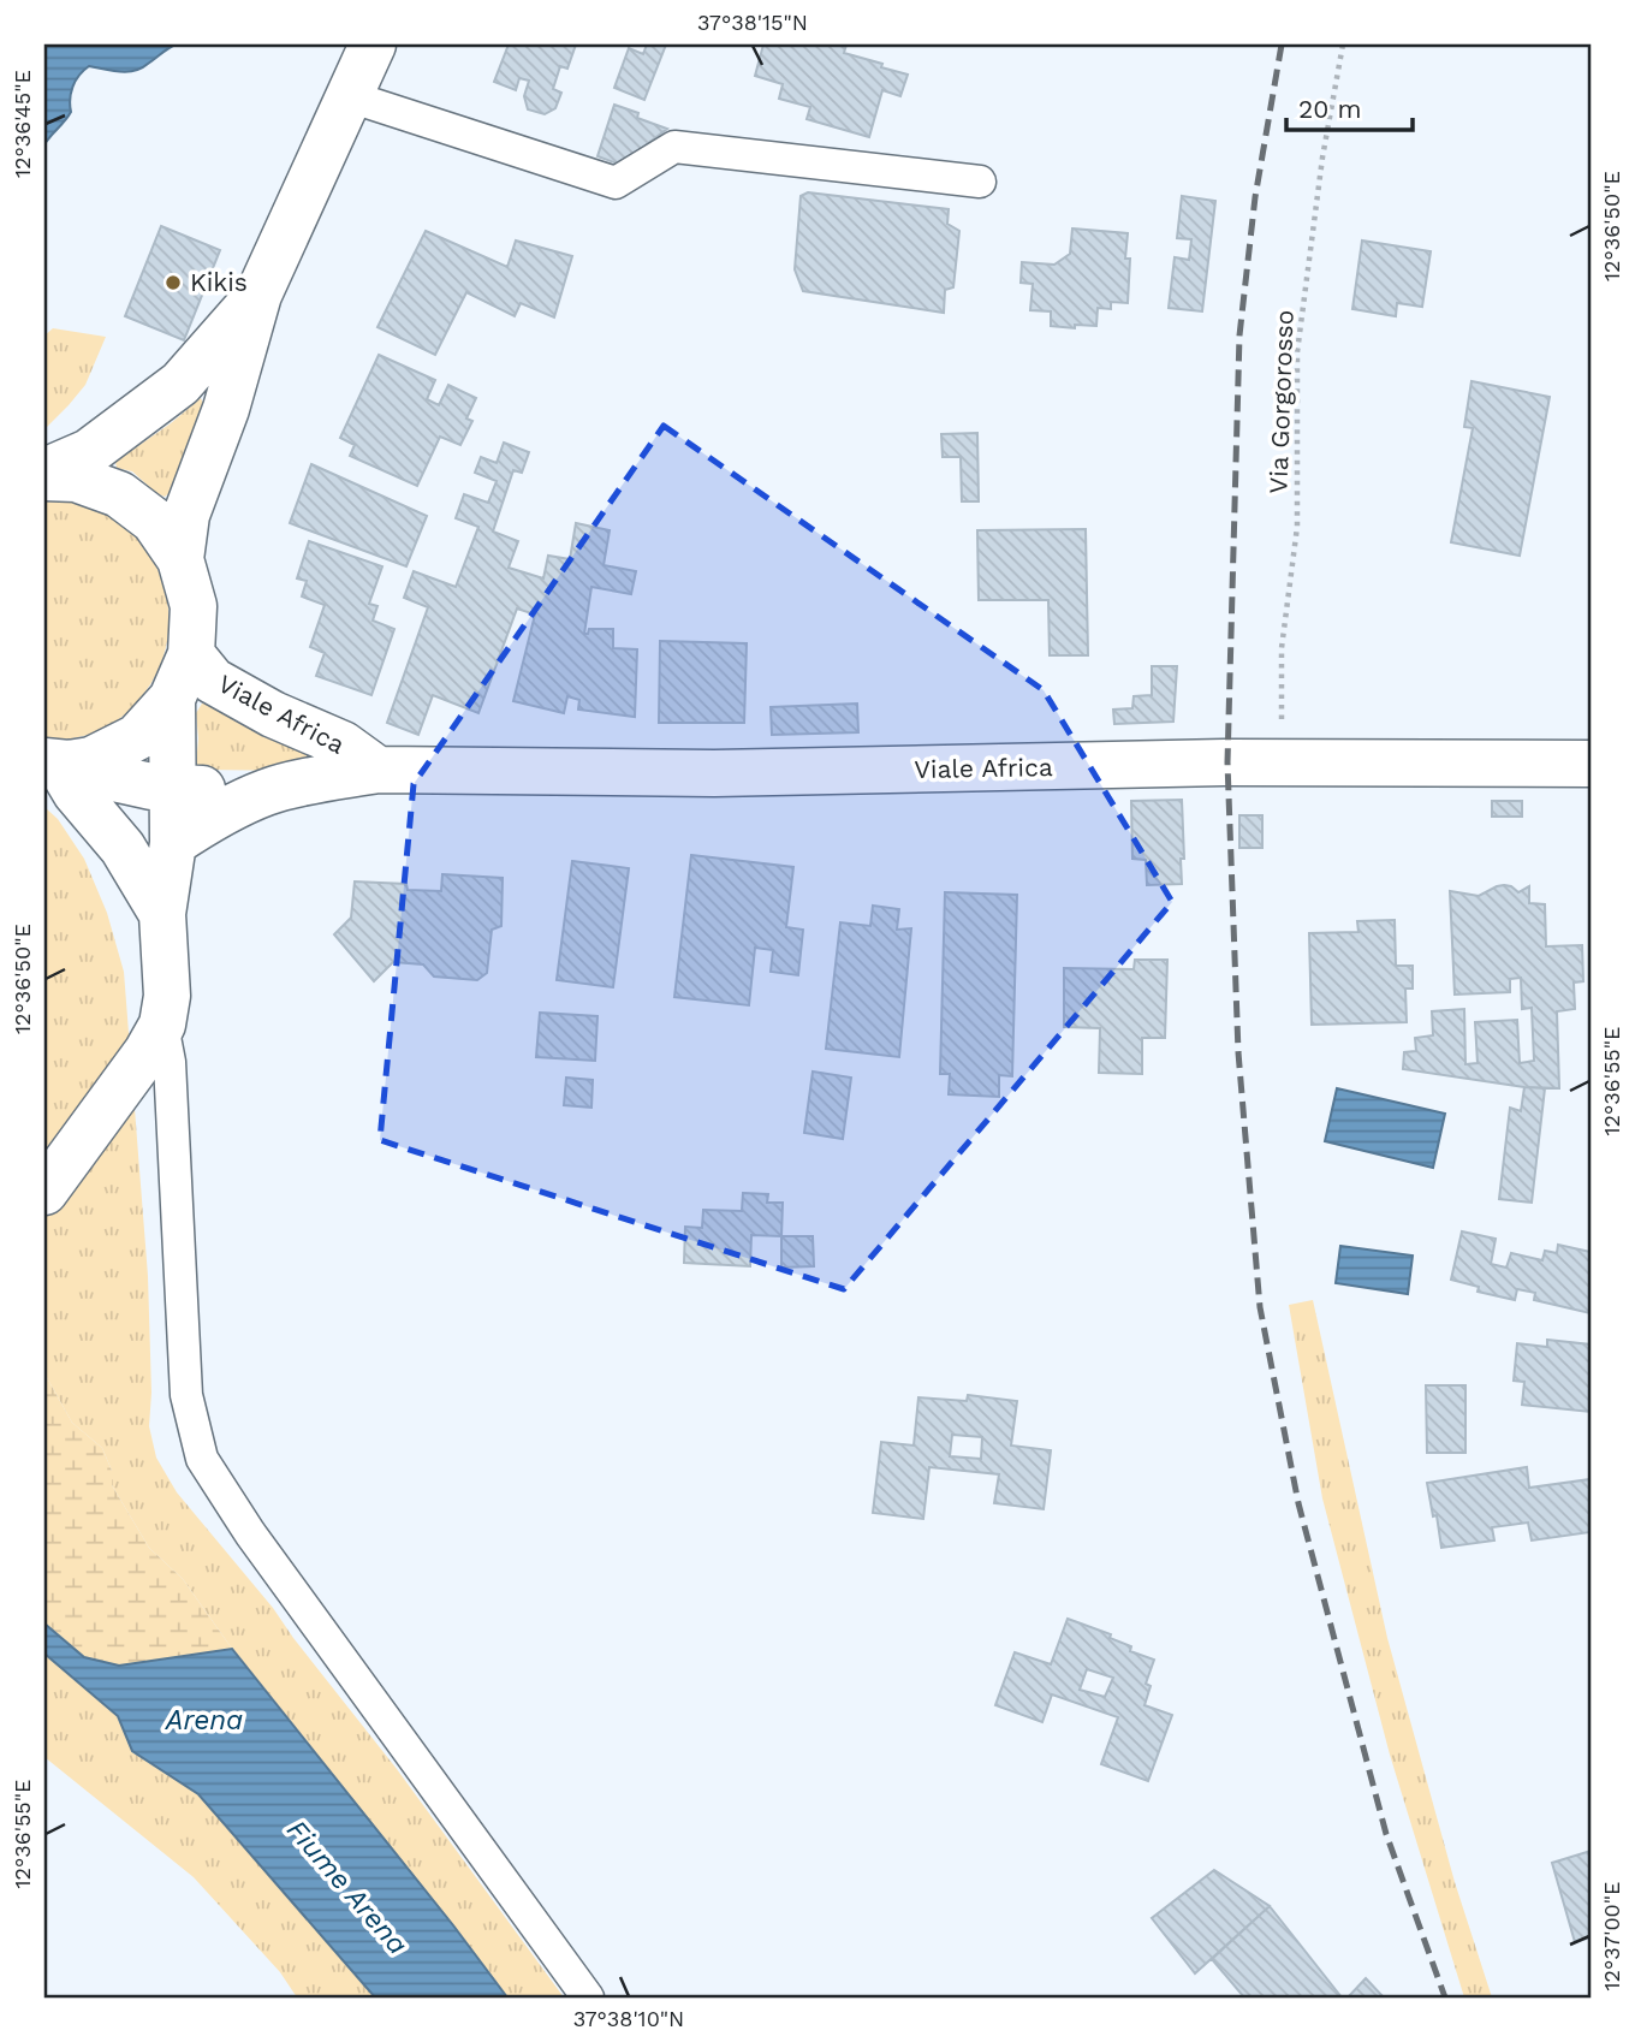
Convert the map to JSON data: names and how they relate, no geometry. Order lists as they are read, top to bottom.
{
  "streets": {
    "main road": ["Viale Africa"],
    "path": ["Via Gorgorosso"]
  },
  "crossings": [
    ["Via Gorgorosso", "Viale Africa"]
  ],
  "water": ["Arena", "Fiume Arena"],
  "places": ["Kikis"],
  "scale_bar": "20 m",
  "coordinates": [
    "37°38'15\"N",
    "12°36'45\"E",
    "12°36'50\"E",
    "12°36'55\"E",
    "12°37'00\"E",
    "37°38'10\"N"
  ]
}
